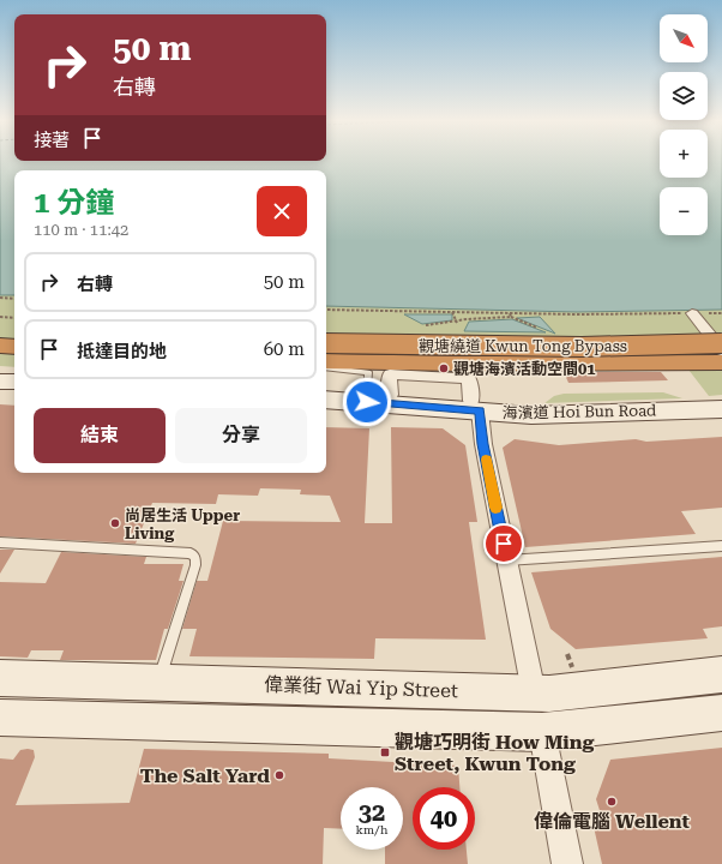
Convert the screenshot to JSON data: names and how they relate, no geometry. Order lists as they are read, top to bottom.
{
  "streets": {
    "highway": ["觀塘繞道 Kwun Tong Bypass"],
    "main road": ["海濱道 Hoi Bun Road", "偉業街 Wai Yip Street"]
  },
  "places": {
    "other": [
      "觀塘海濱活動空間01",
      "尚居生活 Upper Living",
      "The Salt Yard",
      "偉倫電腦 Wellent"
    ],
    "transit": ["觀塘巧明街 How Ming Street, Kwun Tong"]
  },
  "north": "bottom right",
  "page": {
    "map_buttons": ["+", "−"],
    "turn": ["50 m", "右轉"],
    "then": "接著",
    "heading": ["1 分鐘", "110 m · 11:42"],
    "list": [
      {
        "name": "右轉",
        "value": "50 m"
      },
      {
        "name": "抵達目的地",
        "value": "60 m"
      }
    ],
    "buttons": ["結束", "分享"],
    "speed": "32 km/h",
    "limit": "40"
  }
}
